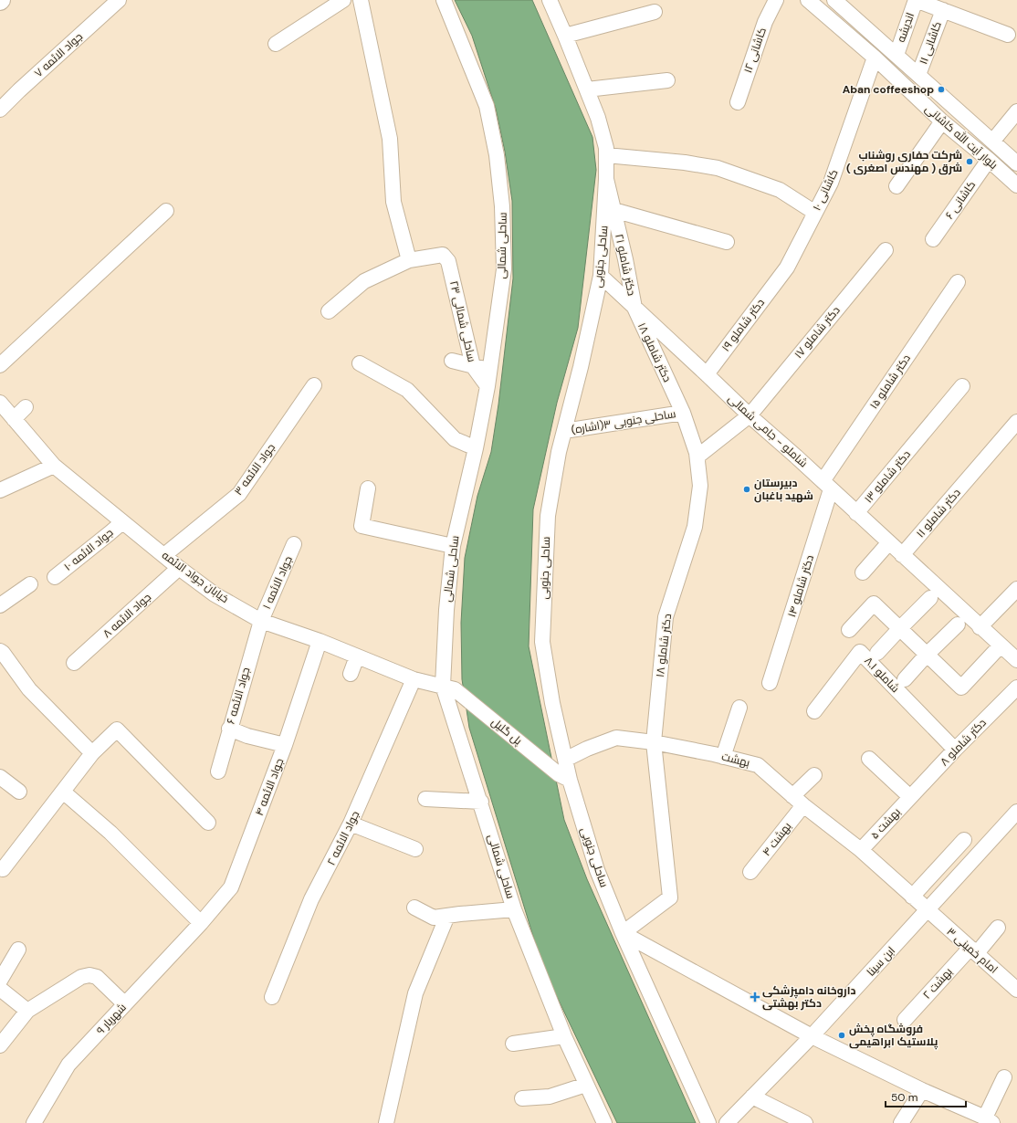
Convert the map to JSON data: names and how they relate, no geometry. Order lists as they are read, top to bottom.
{
  "streets": {
    "street": [
      "اندیشه",
      "کاشانی ۱۱",
      "کاشانی ۱۲",
      "جواد الائمه ۷",
      "بلوار آیت الله کاشانی",
      "کاشانی ۱۰",
      "کاشانی ۶",
      "ساحلی شمالی",
      "ساحلی جنوبی",
      "دکتر شاملو ۲۱",
      "ساحلی شمالی ۲۳",
      "دکتر شاملو ۱۹",
      "دکتر شاملو ۱۷",
      "دکتر شاملو ۱۸",
      "دکتر شاملو ۱۵",
      "ساحلی جنوبی ۳(اشاره)",
      "شاملو - جامی شمالی",
      "جواد الائمه ۳",
      "دکتر شاملو ۱۳",
      "دکتر شاملو ۱۱",
      "جواد الائمه ۱۰",
      "خیابان جواد الائمه",
      "جواد الائمه ۱",
      "دکتر شاملو ۱۴",
      "جواد الائمه ۸",
      "شاملو ۸.۱",
      "جواد الائمه ۶",
      "پل گلیل",
      "دکتر شاملو ۸",
      "بهشت",
      "جواد الائمه ۴",
      "بهشت ۵",
      "جواد الائمه ۲",
      "بهشت ۴",
      "امام خمینی ۳",
      "ابن سینا",
      "بهشت ۲",
      "شهریار ۹"
    ]
  },
  "crossings": [
    ["اندیشه", "بلوار آیت الله کاشانی"],
    ["کاشانی ۱۱", "بلوار آیت الله کاشانی"],
    ["بلوار آیت الله کاشانی", "کاشانی ۱۰"],
    ["بلوار آیت الله کاشانی", "کاشانی ۶"],
    ["کاشانی ۱۰", "دکتر شاملو ۱۹"],
    ["ساحلی شمالی", "ساحلی شمالی ۲۳"],
    ["ساحلی شمالی", "خیابان جواد الائمه"],
    ["ساحلی شمالی", "پل گلیل"],
    ["ساحلی جنوبی", "دکتر شاملو ۲۱"],
    ["ساحلی جنوبی", "دکتر شاملو ۱۸"],
    ["ساحلی جنوبی", "ساحلی جنوبی ۳(اشاره)"],
    ["ساحلی جنوبی", "شاملو - جامی شمالی"],
    ["ساحلی جنوبی", "پل گلیل"],
    ["ساحلی جنوبی", "بهشت"],
    ["دکتر شاملو ۲۱", "دکتر شاملو ۱۸"],
    ["دکتر شاملو ۲۱", "شاملو - جامی شمالی"],
    ["دکتر شاملو ۱۹", "شاملو - جامی شمالی"],
    ["دکتر شاملو ۱۷", "دکتر شاملو ۱۸"],
    ["دکتر شاملو ۱۷", "شاملو - جامی شمالی"],
    ["دکتر شاملو ۱۸", "ساحلی جنوبی ۳(اشاره)"],
    ["دکتر شاملو ۱۸", "شاملو - جامی شمالی"],
    ["دکتر شاملو ۱۸", "بهشت"],
    ["دکتر شاملو ۱۵", "شاملو - جامی شمالی"],
    ["دکتر شاملو ۱۵", "دکتر شاملو ۱۴"],
    ["شاملو - جامی شمالی", "دکتر شاملو ۱۳"],
    ["شاملو - جامی شمالی", "دکتر شاملو ۱۱"],
    ["شاملو - جامی شمالی", "دکتر شاملو ۱۴"],
    ["جواد الائمه ۳", "خیابان جواد الائمه"],
    ["جواد الائمه ۱۰", "خیابان جواد الائمه"],
    ["خیابان جواد الائمه", "جواد الائمه ۱"],
    ["خیابان جواد الائمه", "جواد الائمه ۸"],
    ["خیابان جواد الائمه", "جواد الائمه ۶"],
    ["خیابان جواد الائمه", "پل گلیل"],
    ["خیابان جواد الائمه", "جواد الائمه ۴"],
    ["خیابان جواد الائمه", "جواد الائمه ۲"],
    ["جواد الائمه ۱", "جواد الائمه ۶"],
    ["شاملو ۸.۱", "دکتر شاملو ۸"],
    ["دکتر شاملو ۸", "بهشت ۵"],
    ["بهشت", "بهشت ۵"],
    ["بهشت", "بهشت ۴"],
    ["جواد الائمه ۴", "شهریار ۹"],
    ["امام خمینی ۳", "ابن سینا"],
    ["امام خمینی ۳", "بهشت ۲"]
  ],
  "places": {
    "other": [
      "Aban coffeeshop",
      "شرکت حفاری روشناب شرق ( مهندس اصغری )",
      "دبیرستان شهید باغبان",
      "فروشگاه پخش پلاستیک ابراهیمی"
    ],
    "health": ["داروخانه دامپزشکی دکتر بهشتی"]
  },
  "scale_bar": "50 m"
}
